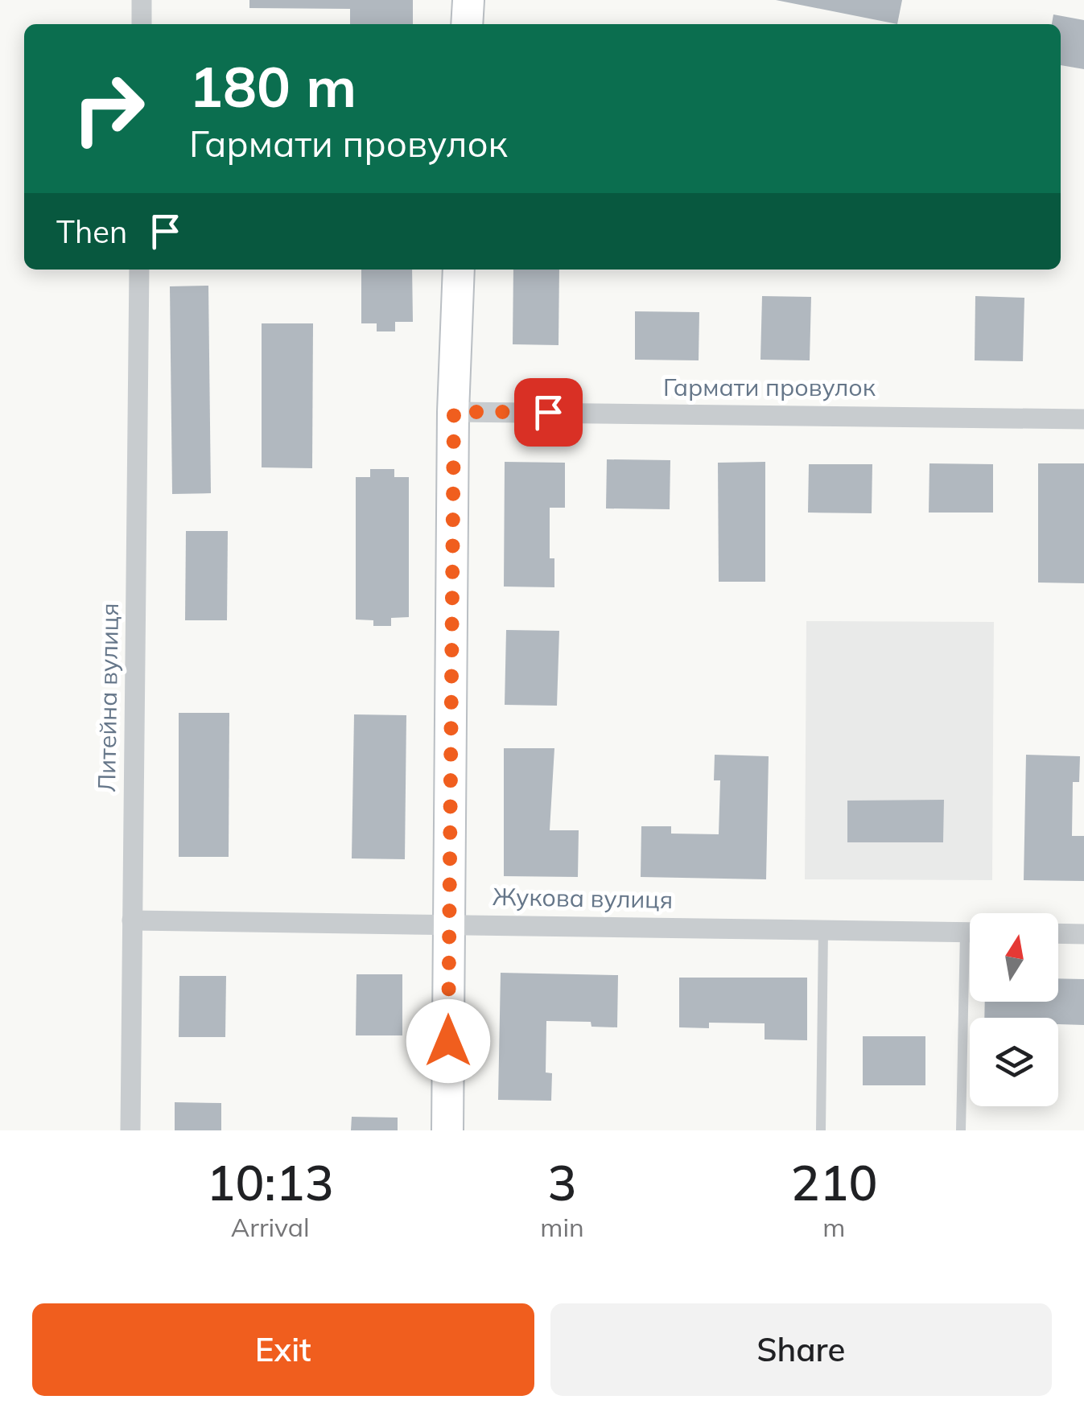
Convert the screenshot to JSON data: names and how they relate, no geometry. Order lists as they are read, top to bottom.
{
  "streets": {
    "street": ["Гармати провулок", "Литейна вулиця", "Жукова вулиця"]
  },
  "crossings": [
    ["Литейна вулиця", "Жукова вулиця"]
  ],
  "north": "top",
  "page": {
    "turn": ["180 m", "Гармати провулок"],
    "then": "Then",
    "eta": [
      "10:13",
      "Arrival",
      "3",
      "min",
      "210",
      "m"
    ],
    "buttons": ["Exit", "Share"]
  }
}
